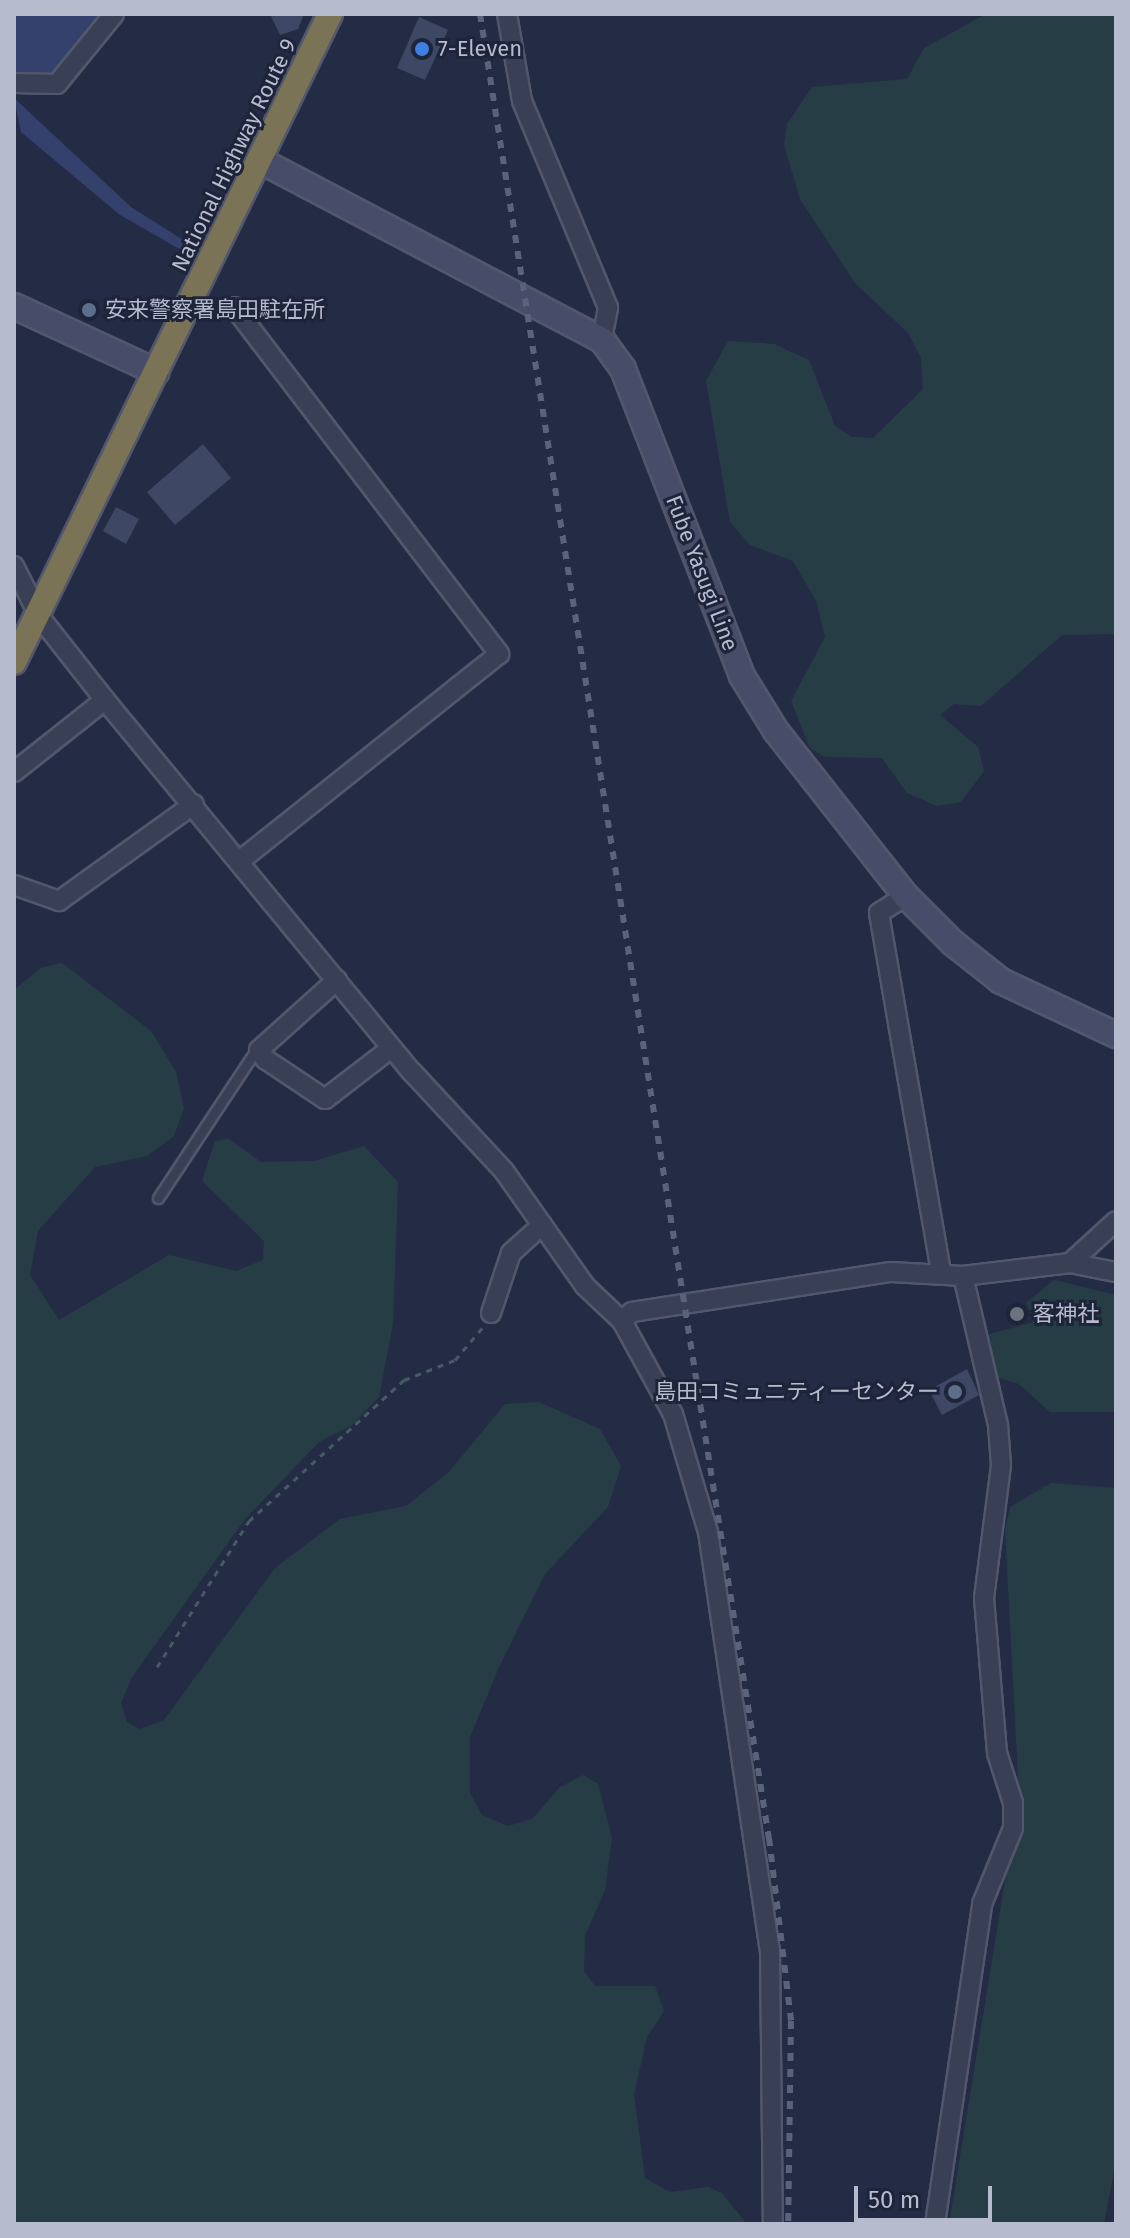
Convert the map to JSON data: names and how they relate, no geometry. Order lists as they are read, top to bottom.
{
  "streets": {
    "highway": ["National Highway Route 9"],
    "main road": ["Fube Yasugi Line"]
  },
  "crossings": [
    ["National Highway Route 9", "Fube Yasugi Line"]
  ],
  "places": [
    "7-Eleven",
    "安来警察署島田駐在所",
    "客神社",
    "島田コミュニティーセンター"
  ],
  "scale_bar": "50 m"
}
